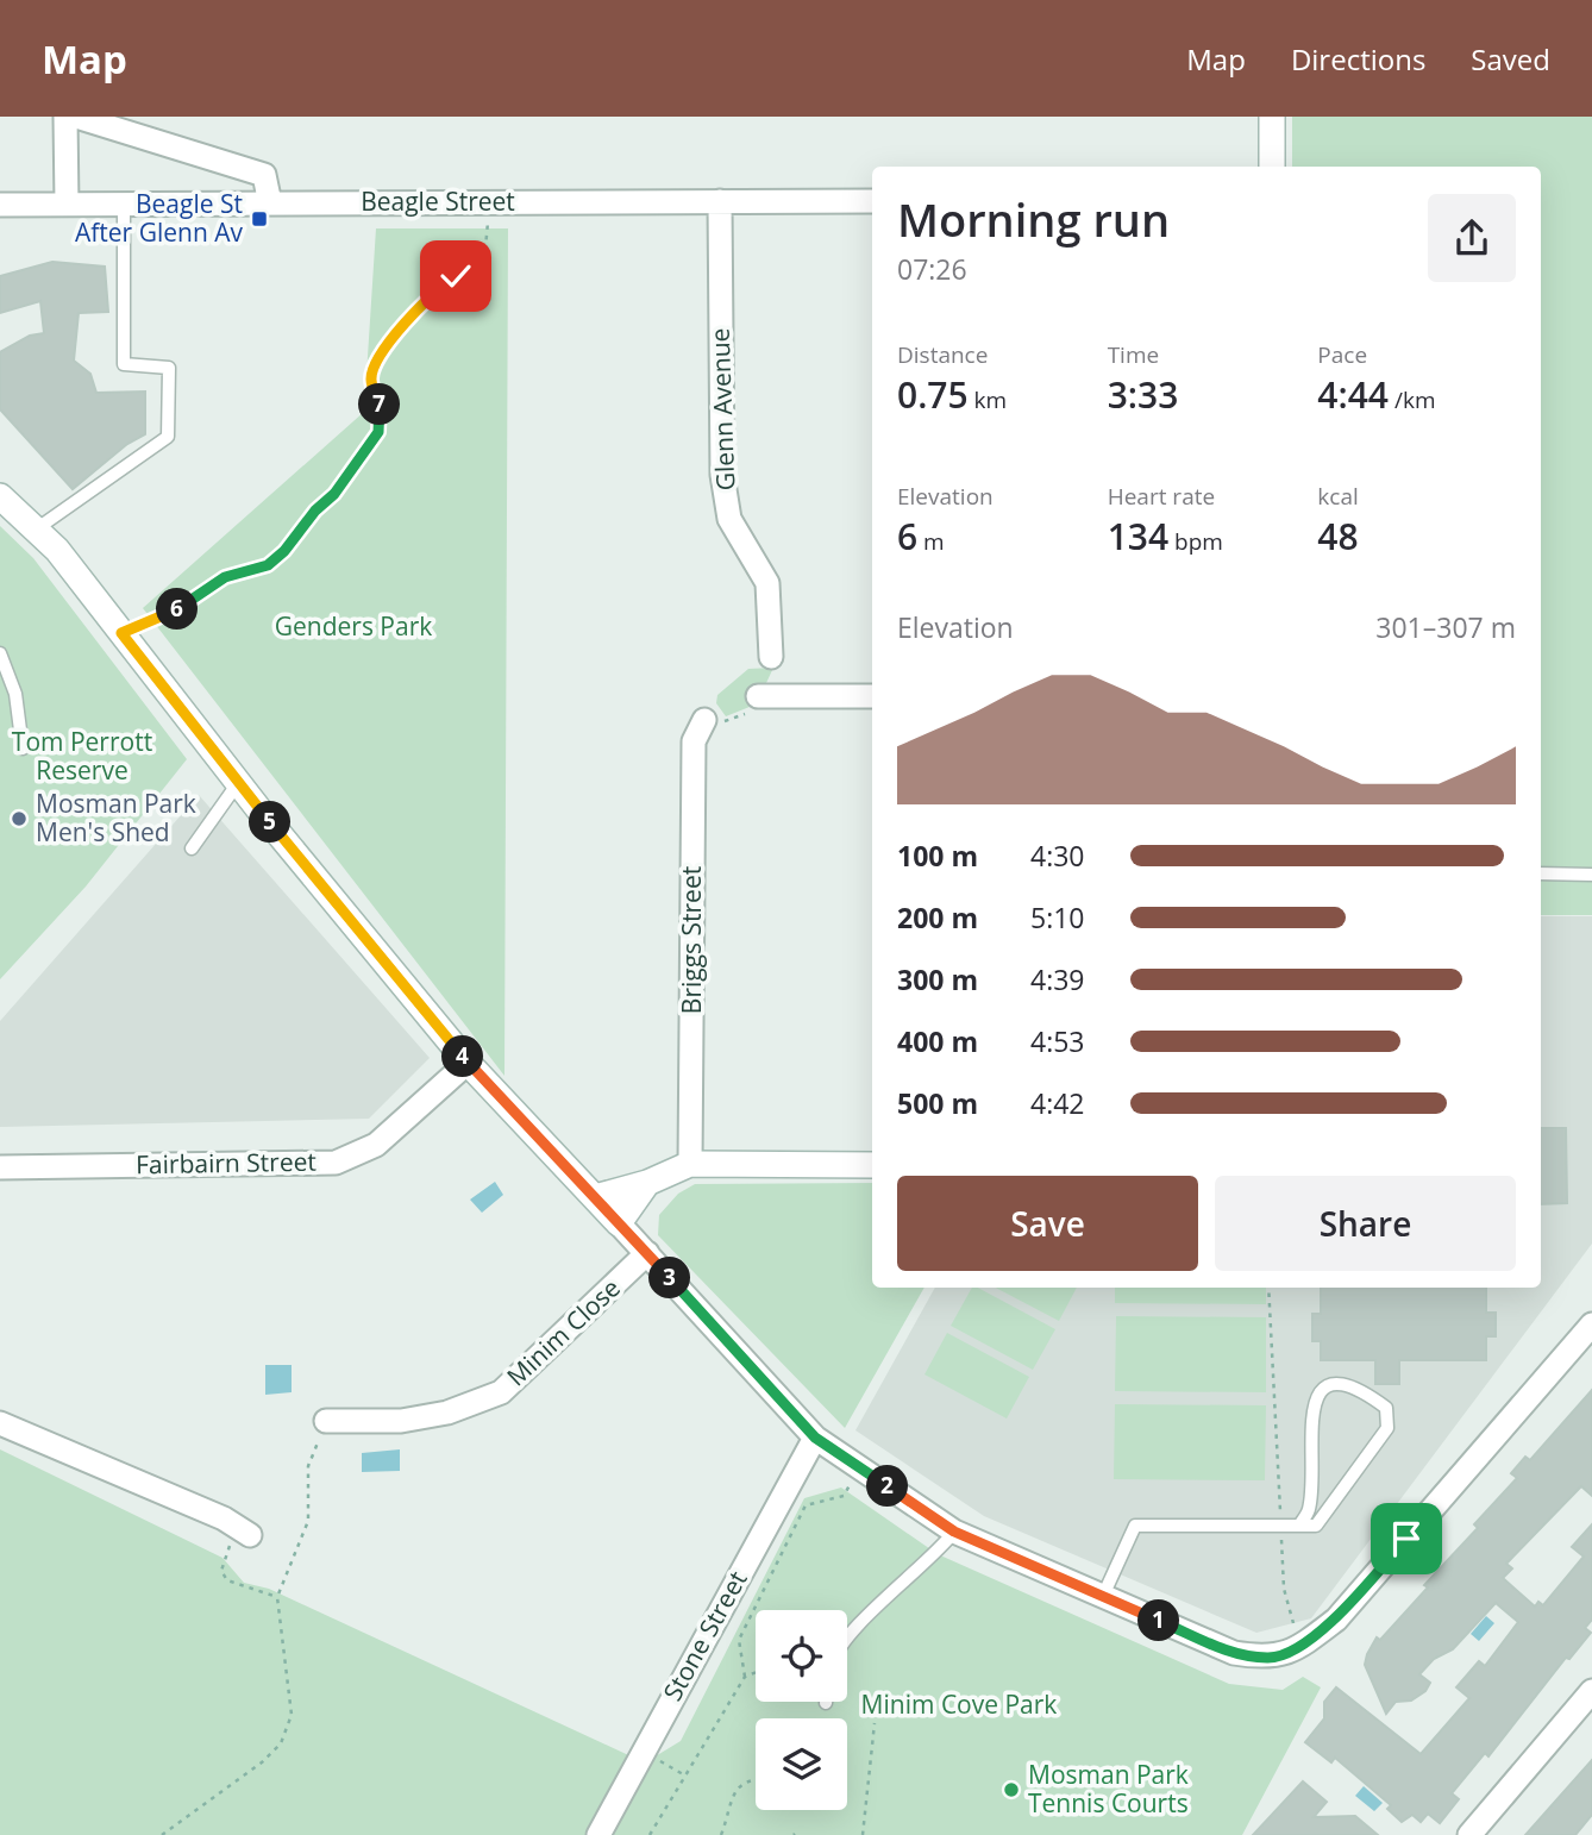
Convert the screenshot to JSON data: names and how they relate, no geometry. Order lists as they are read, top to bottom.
{
  "streets": {
    "street": [
      "Beagle Street",
      "Glenn Avenue",
      "Briggs Street",
      "Fairbairn Street",
      "Minim Close",
      "Stone Street"
    ]
  },
  "crossings": [
    ["Beagle Street", "Glenn Avenue"]
  ],
  "parks": ["Genders Park", "Tom Perrott Reserve", "Minim Cove Park"],
  "places": {
    "transit": ["Beagle St After Glenn Av"],
    "other": ["Mosman Park Men's Shed", "Mosman Park Tennis Courts"]
  },
  "page": {
    "header": "Map",
    "nav": ["Map", "Directions", "Saved"],
    "heading": ["Morning run", "07:26"],
    "stats": [
      ["Distance", "0.75 km"],
      ["Time", "3:33"],
      ["Pace", "4:44 /km"],
      ["Elevation", "6 m"],
      ["Heart rate", "134 bpm"],
      ["kcal", "48"]
    ],
    "pins": [
      "7",
      "6",
      "5",
      "4",
      "3",
      "2",
      "1"
    ],
    "chart": ["Elevation", "301–307 m"],
    "list": [
      {
        "name": "100 m",
        "note": "4:30"
      },
      {
        "name": "200 m",
        "note": "5:10"
      },
      {
        "name": "300 m",
        "note": "4:39"
      },
      {
        "name": "400 m",
        "note": "4:53"
      },
      {
        "name": "500 m",
        "note": "4:42"
      }
    ],
    "buttons": ["Save", "Share"]
  }
}
